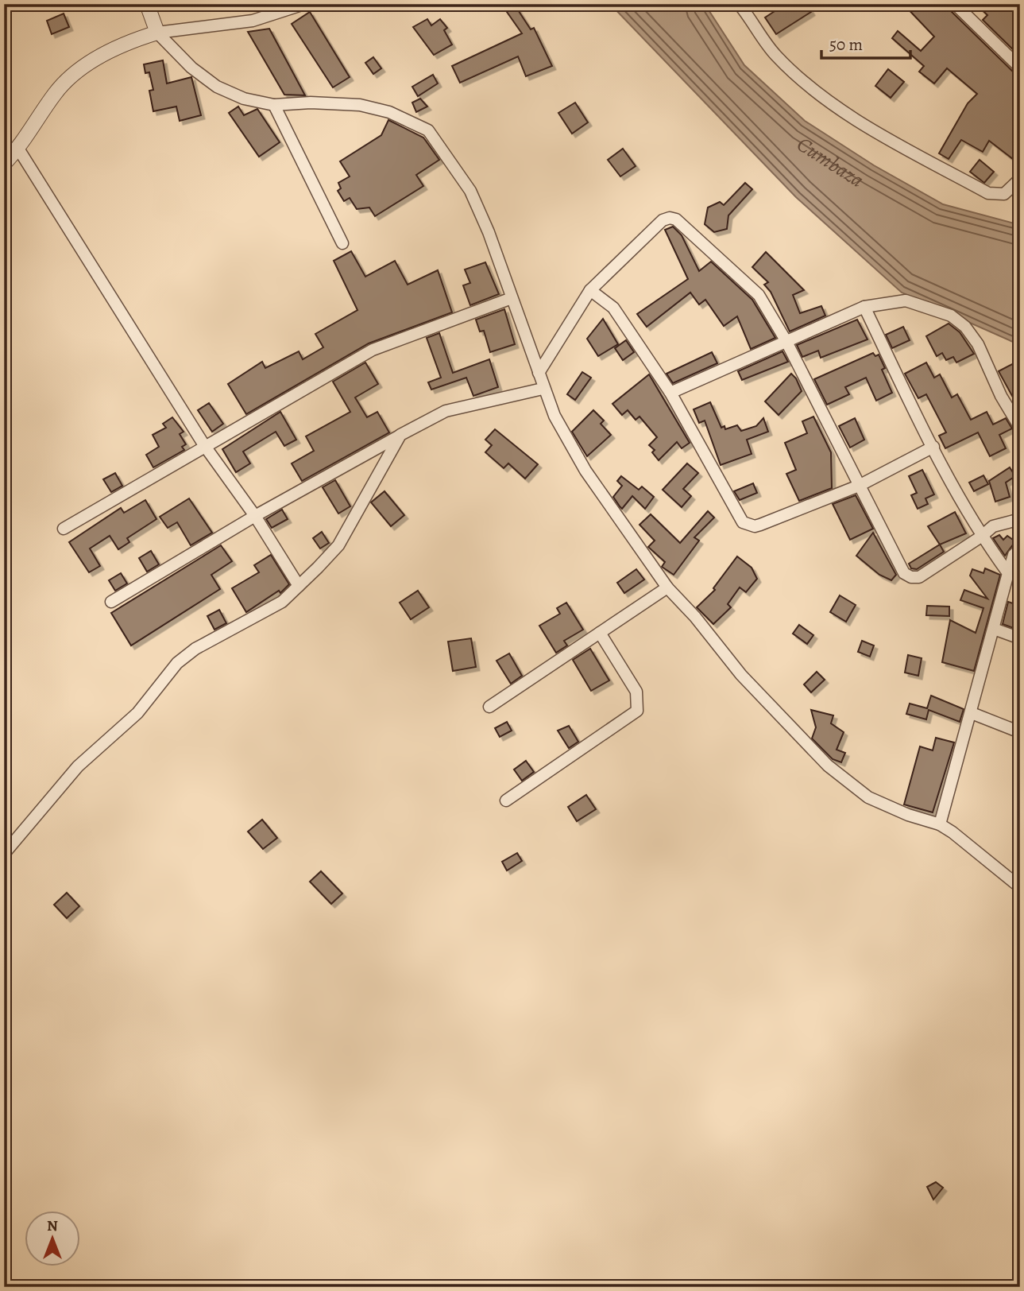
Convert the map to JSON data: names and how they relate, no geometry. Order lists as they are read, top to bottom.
{
  "water": ["Cumbaza"],
  "scale_bar": "50 m",
  "north": "top"
}
